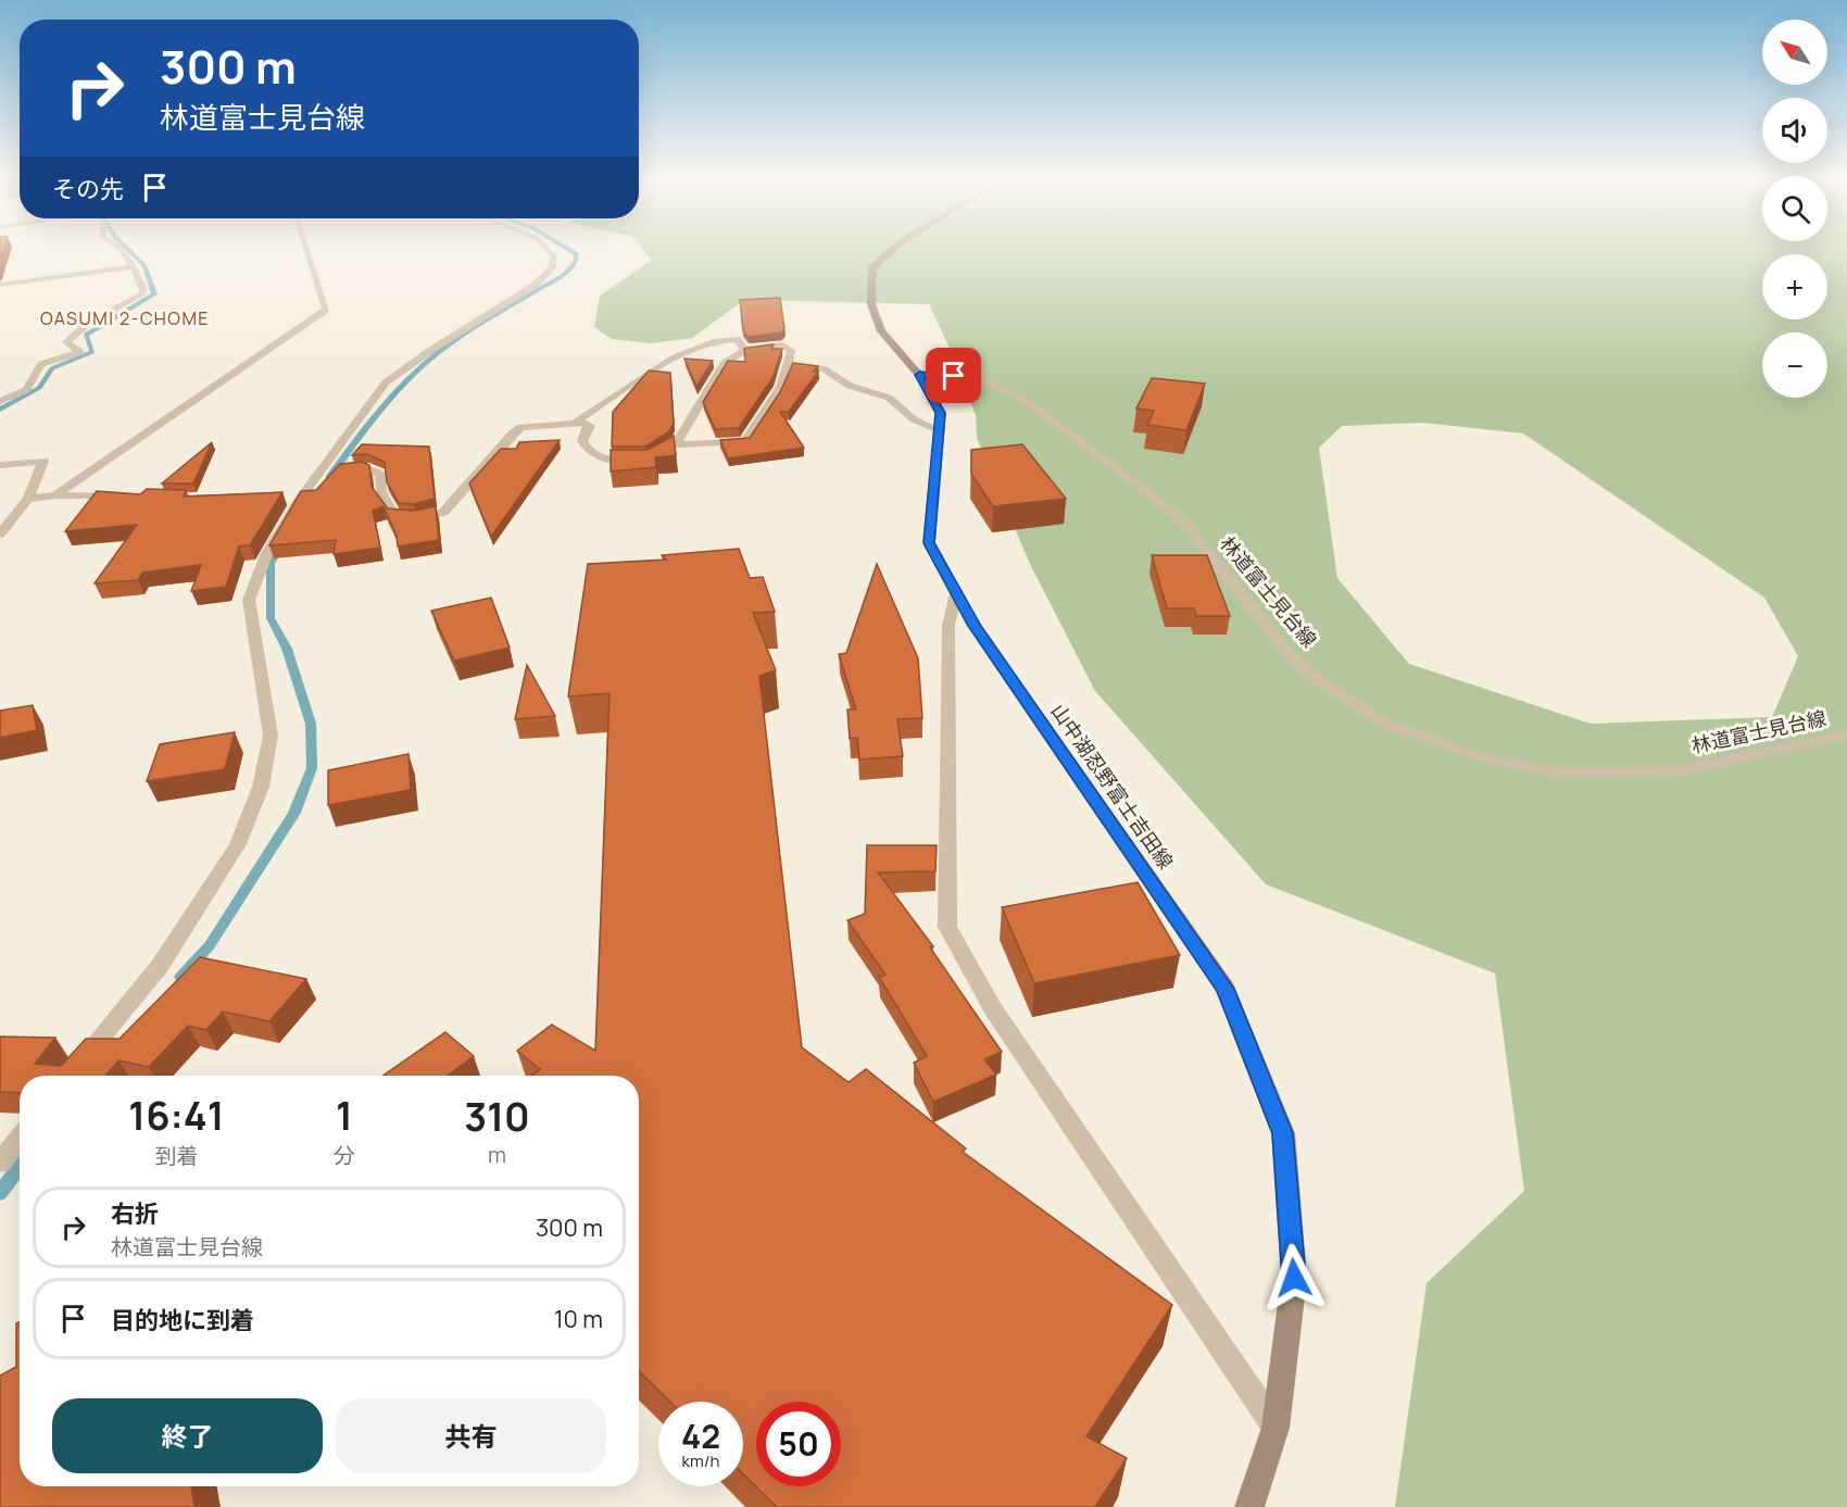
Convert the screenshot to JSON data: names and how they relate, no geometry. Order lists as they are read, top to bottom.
{
  "streets": {
    "main road": ["山中湖忍野富士吉田線"],
    "street": ["林道富士見台線"]
  },
  "crossings": [
    ["林道富士見台線", "山中湖忍野富士吉田線"]
  ],
  "districts": ["OASUMI 2-CHOME"],
  "north": "top left",
  "page": {
    "map_buttons": ["+", "−"],
    "turn": ["300 m", "林道富士見台線"],
    "then": "その先",
    "eta": [
      "16:41",
      "到着",
      "1",
      "分",
      "310",
      "m"
    ],
    "list": [
      {
        "name": "右折",
        "note": "林道富士見台線",
        "value": "300 m"
      },
      {
        "name": "目的地に到着",
        "value": "10 m"
      }
    ],
    "buttons": ["終了", "共有"],
    "speed": "42 km/h",
    "limit": "50"
  }
}
